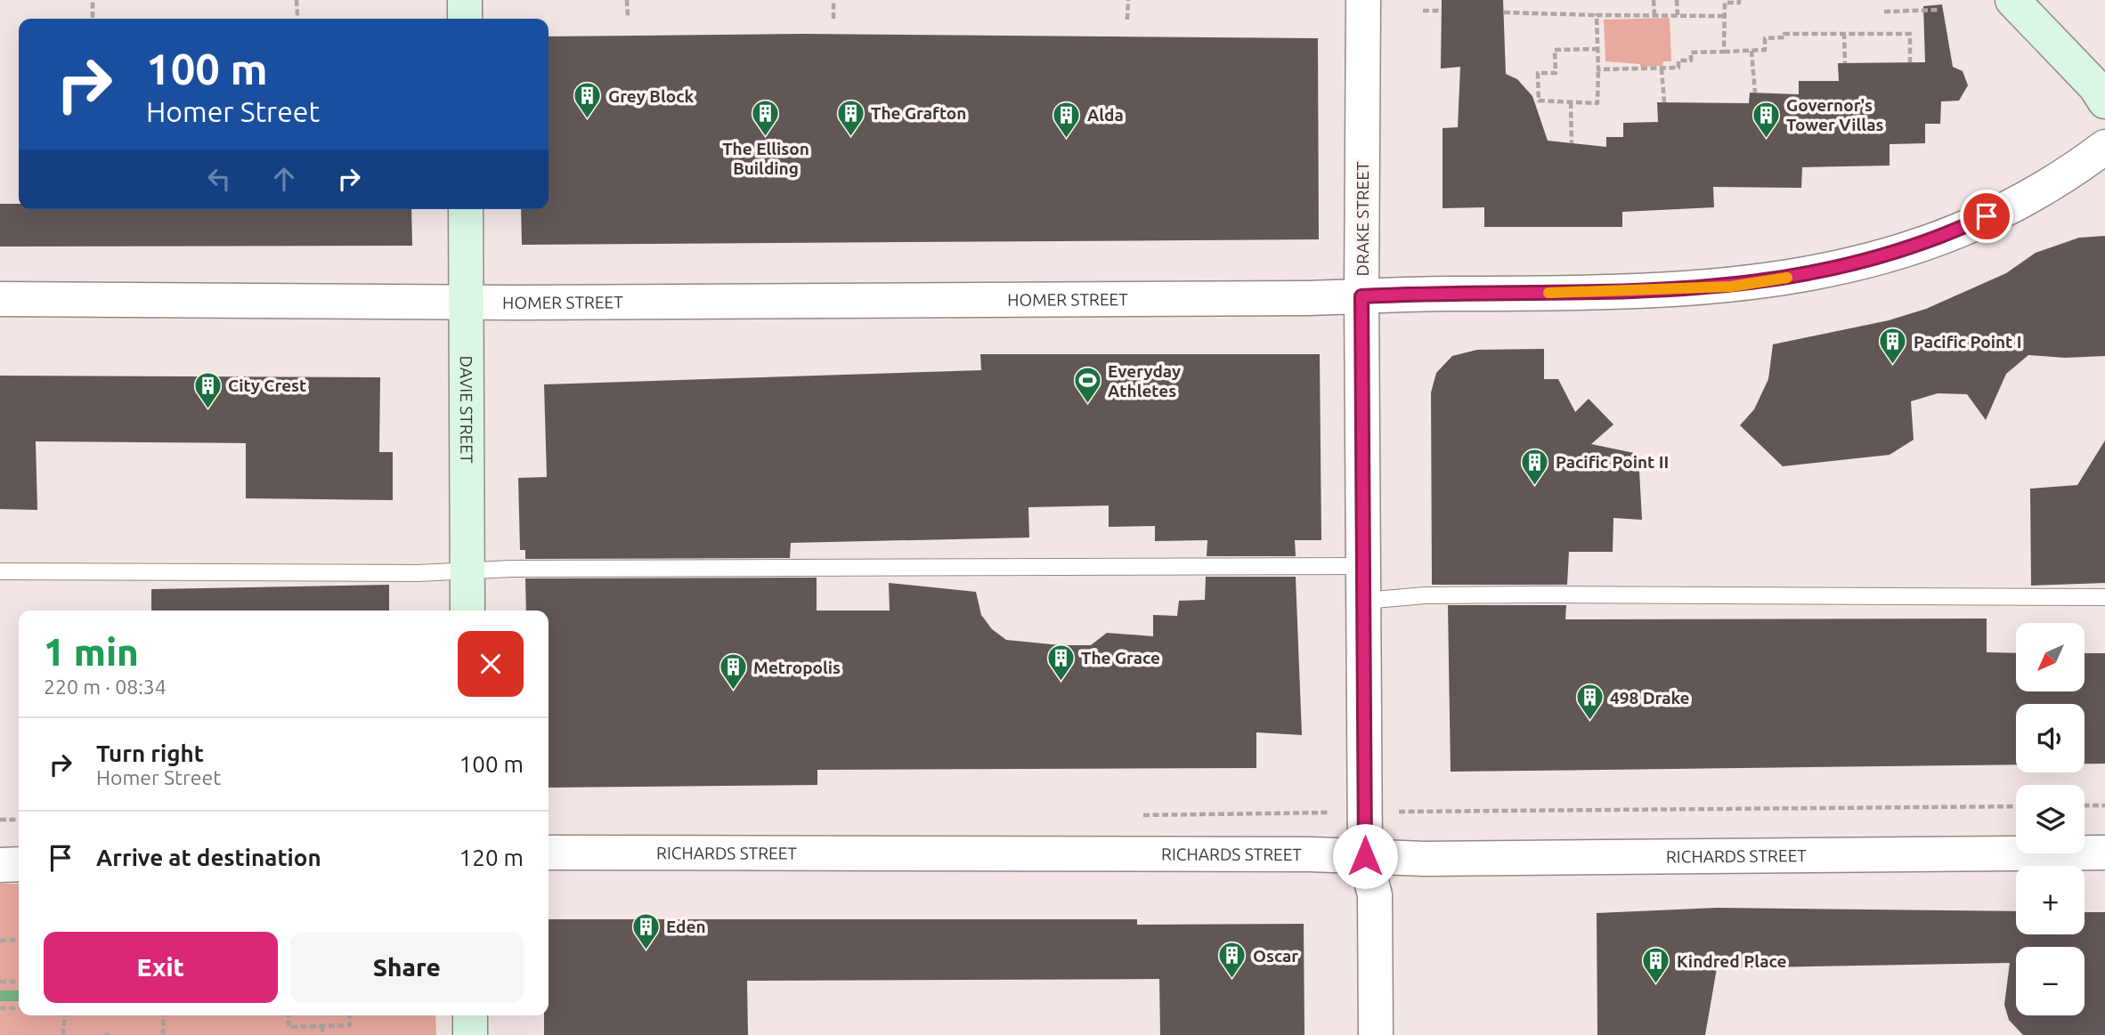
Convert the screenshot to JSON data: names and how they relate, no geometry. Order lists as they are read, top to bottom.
{
  "streets": {
    "main road": ["DAVIE STREET"],
    "street": ["DRAKE STREET", "HOMER STREET", "RICHARDS STREET"]
  },
  "crossings": [
    ["DRAKE STREET", "HOMER STREET"],
    ["DRAKE STREET", "RICHARDS STREET"],
    ["HOMER STREET", "DAVIE STREET"]
  ],
  "places": {
    "building": [
      "Grey Block",
      "The Grafton",
      "The Ellison Building",
      "Alda",
      "Governor's Tower Villas",
      "Pacific Point I",
      "City Crest",
      "Pacific Point II",
      "The Grace",
      "Metropolis",
      "498 Drake",
      "Eden",
      "Oscar",
      "Kindred Place"
    ],
    "sports": ["Everyday Athletes"]
  },
  "north": "bottom left",
  "page": {
    "turn": ["100 m", "Homer Street"],
    "heading": ["1 min", "220 m · 08:34"],
    "map_buttons": ["+", "−"],
    "list": [
      {
        "name": "Turn right",
        "note": "Homer Street",
        "value": "100 m"
      },
      {
        "name": "Arrive at destination",
        "value": "120 m"
      }
    ],
    "buttons": ["Exit", "Share"]
  }
}
